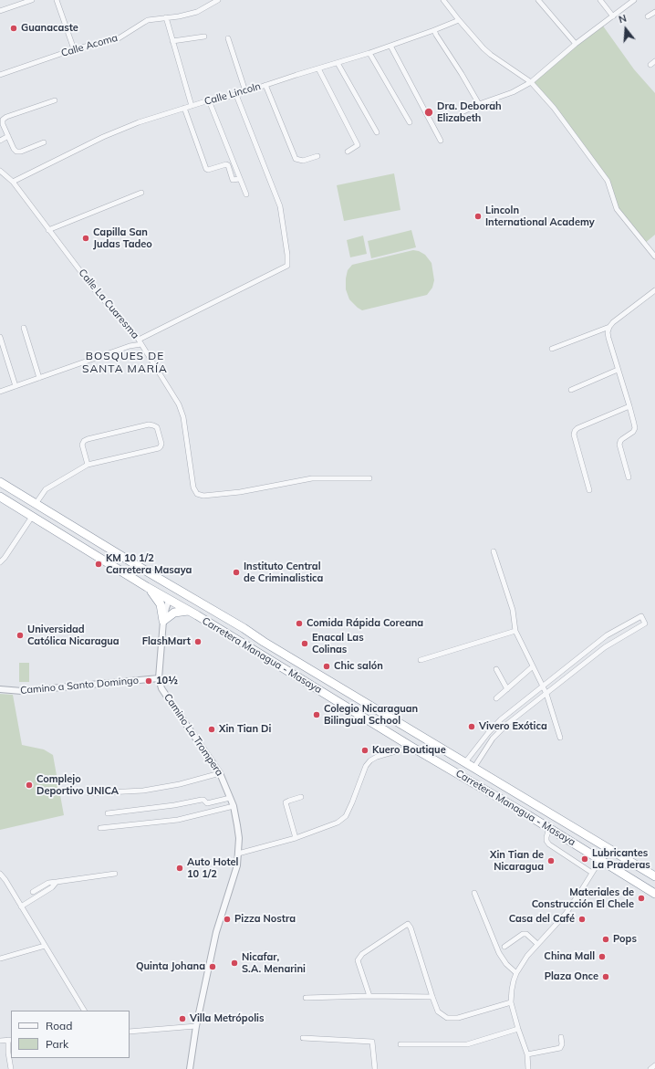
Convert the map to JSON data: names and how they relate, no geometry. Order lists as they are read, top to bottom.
{
  "streets": {
    "highway": ["Carretera Managua - Masaya"],
    "street": [
      "Calle Acoma",
      "Calle Lincoln",
      "Calle La Cuaresma",
      "Camino a Santo Domingo",
      "Camino La Trompera"
    ]
  },
  "crossings": [
    ["Calle Lincoln", "Calle La Cuaresma"],
    ["Camino a Santo Domingo", "Camino La Trompera"]
  ],
  "districts": ["BOSQUES DE SANTA MARÍA"],
  "places": [
    "Guanacaste",
    "Dra. Deborah Elizabeth",
    "Lincoln International Academy",
    "Capilla San Judas Tadeo",
    "KM 10 1/2 Carretera Masaya",
    "Instituto Central de Criminalistica",
    "Comida Rápida Coreana",
    "Universidad Católica Nicaragua",
    "FlashMart",
    "Enacal Las Colinas",
    "Chic salón",
    "10½",
    "Colegio Nicaraguan Bilingual School",
    "Vivero Exótica",
    "Xin Tian Di",
    "Kuero Boutique",
    "Complejo Deportivo UNICA",
    "Lubricantes La Praderas",
    "Xin Tian de Nicaragua",
    "Auto Hotel 10 1/2",
    "Materiales de Construcción El Chele",
    "Pizza Nostra",
    "Casa del Café",
    "Pops",
    "China Mall",
    "Nicafar, S.A. Menarini",
    "Quinta Johana",
    "Plaza Once",
    "Villa Metrópolis"
  ],
  "legend": ["Road", "Park"],
  "north": "top"
}
